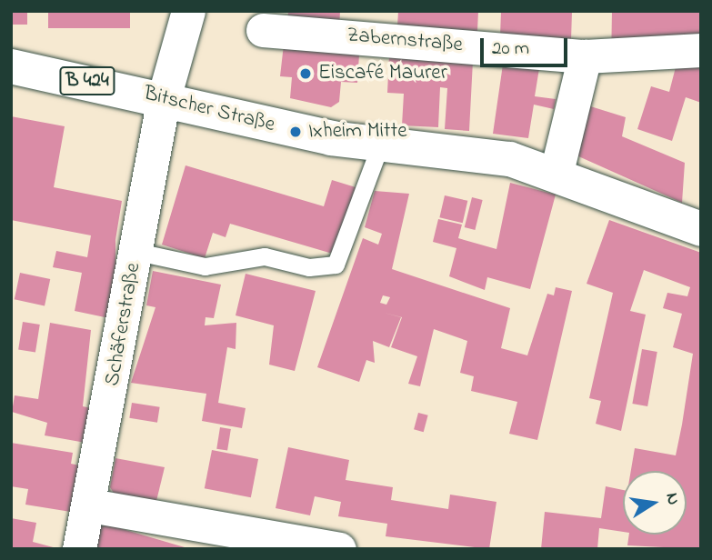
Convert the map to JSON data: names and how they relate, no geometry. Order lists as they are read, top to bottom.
{
  "streets": {
    "main road": ["B 424", "Bitscher Straße"],
    "street": ["Zabernstraße", "Schäferstraße"]
  },
  "crossings": [
    ["Bitscher Straße", "Schäferstraße"]
  ],
  "places": ["Eiscafé Maurer", "Ixheim Mitte"],
  "scale_bar": "20 m",
  "north": "right"
}
